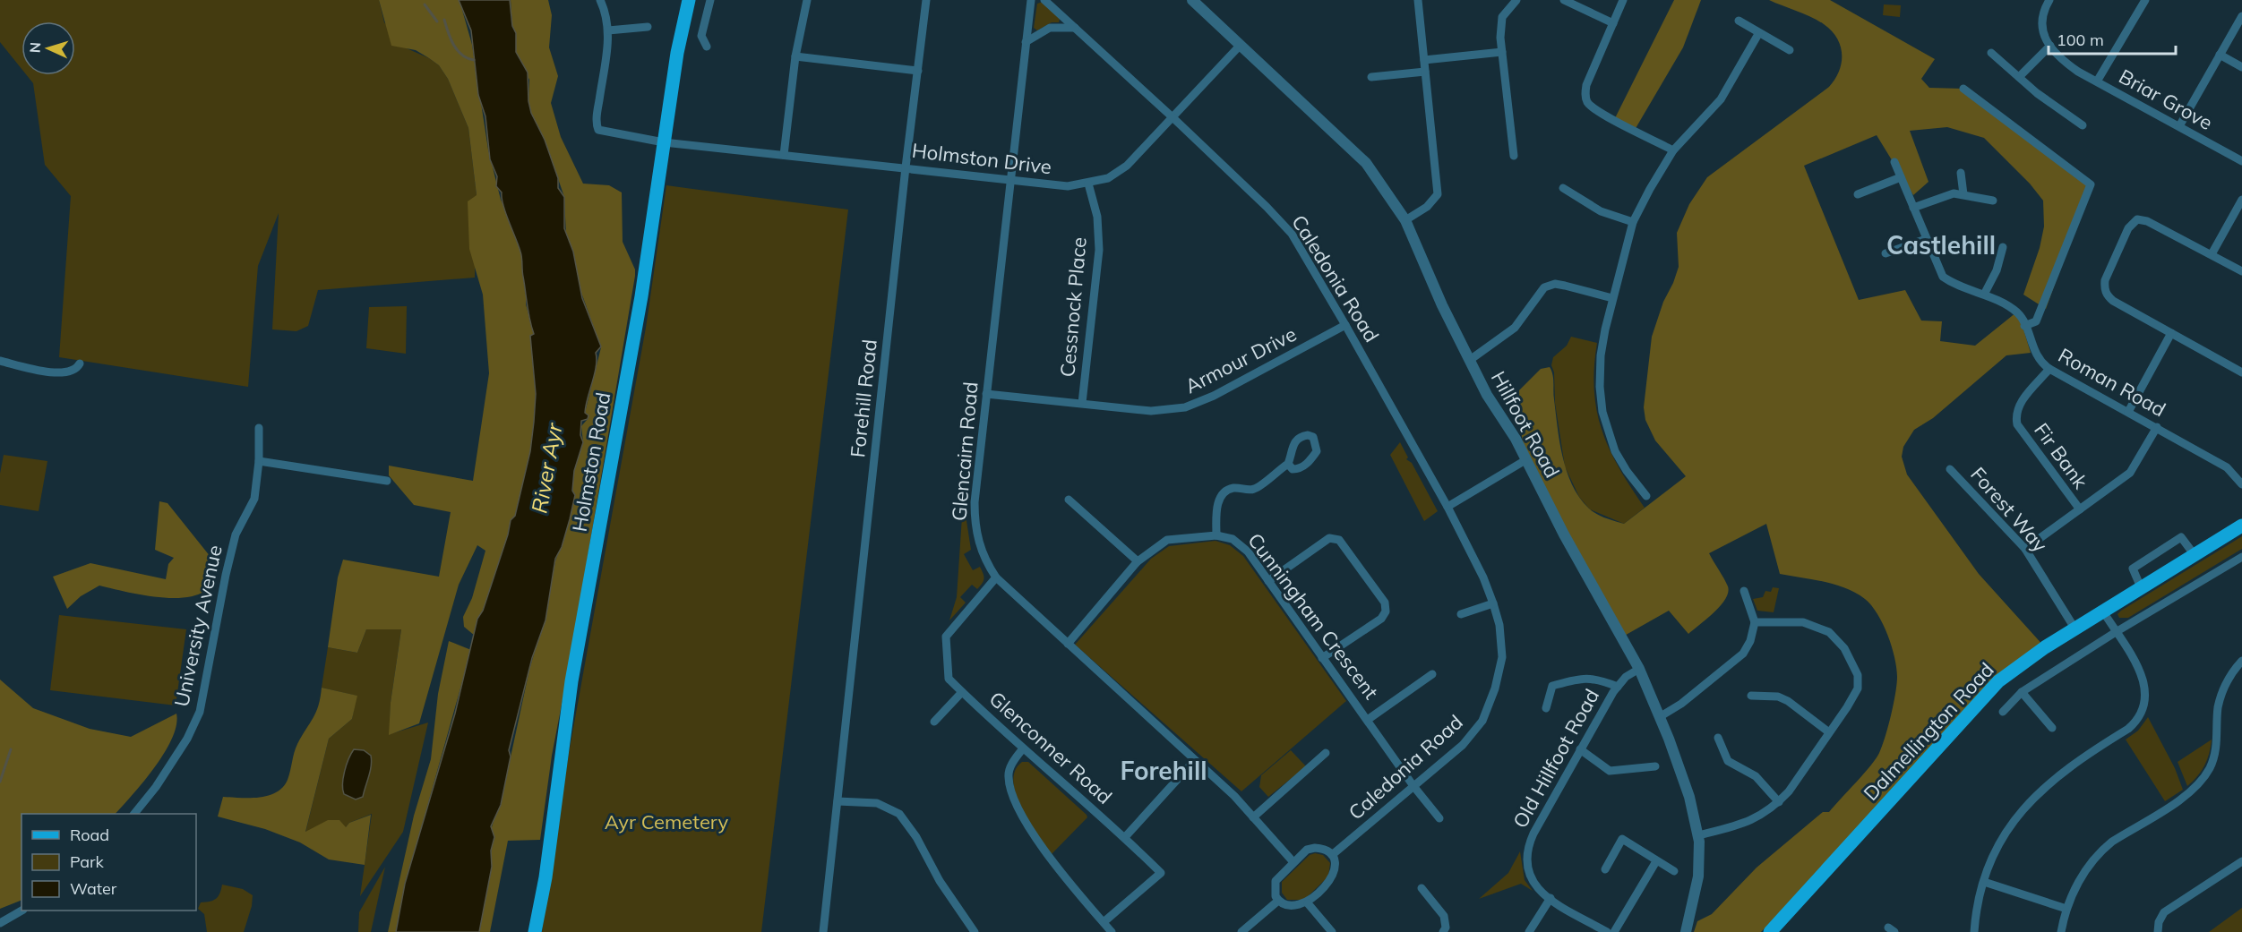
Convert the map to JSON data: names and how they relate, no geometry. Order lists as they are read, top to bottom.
{
  "streets": {
    "main road": ["Holmston Road", "Dalmellington Road"],
    "street": [
      "Briar Grove",
      "Holmston Drive",
      "Caledonia Road",
      "Cessnock Place",
      "Armour Drive",
      "Roman Road",
      "Forehill Road",
      "Hillfoot Road",
      "Glencairn Road",
      "Fir Bank",
      "Forest Way",
      "Cunningham Crescent",
      "University Avenue",
      "Glenconner Road",
      "Old Hillfoot Road"
    ]
  },
  "crossings": [
    ["Holmston Drive", "Caledonia Road"],
    ["Holmston Drive", "Cessnock Place"],
    ["Holmston Drive", "Forehill Road"],
    ["Holmston Drive", "Hillfoot Road"],
    ["Holmston Drive", "Glencairn Road"],
    ["Holmston Drive", "Holmston Road"],
    ["Caledonia Road", "Armour Drive"],
    ["Caledonia Road", "Glencairn Road"],
    ["Caledonia Road", "Cunningham Crescent"],
    ["Cessnock Place", "Armour Drive"],
    ["Armour Drive", "Glencairn Road"],
    ["Roman Road", "Fir Bank"],
    ["Hillfoot Road", "Old Hillfoot Road"],
    ["Glencairn Road", "Cunningham Crescent"],
    ["Glencairn Road", "Glenconner Road"],
    ["Forest Way", "Dalmellington Road"]
  ],
  "districts": ["Castlehill", "Forehill"],
  "water": ["River Ayr"],
  "parks": ["Ayr Cemetery"],
  "legend": ["Road", "Park", "Water"],
  "scale_bar": "100 m",
  "north": "left"
}
